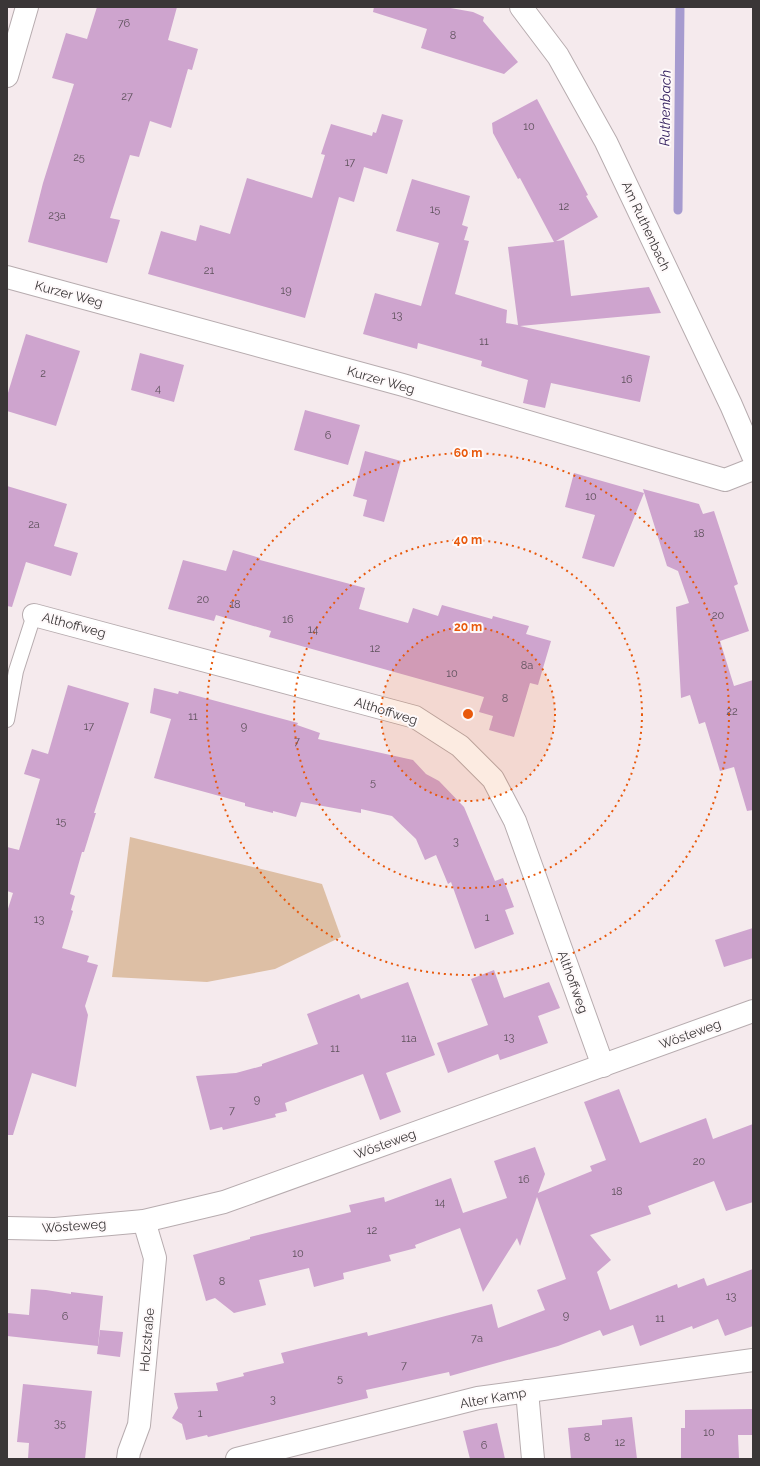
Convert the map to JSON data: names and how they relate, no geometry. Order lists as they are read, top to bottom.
{
  "streets": {
    "street": [
      "Am Ruthenbach",
      "Kurzer Weg",
      "Althoffweg",
      "Wösteweg",
      "Holzstraße",
      "Alter Kamp"
    ]
  },
  "crossings": [
    ["Althoffweg", "Wösteweg"],
    ["Wösteweg", "Holzstraße"]
  ],
  "water": ["Ruthenbach"],
  "house_numbers": [
    "76",
    "8",
    "27",
    "10",
    "25",
    "17",
    "12",
    "15",
    "23a",
    "21",
    "19",
    "13",
    "11",
    "2",
    "16",
    "4",
    "6",
    "10",
    "2a",
    "18",
    "20",
    "18",
    "20",
    "16",
    "14",
    "12",
    "8a",
    "10",
    "8",
    "22",
    "11",
    "17",
    "9",
    "7",
    "5",
    "15",
    "3",
    "1",
    "13",
    "13",
    "11a",
    "11",
    "9",
    "7",
    "20",
    "16",
    "18",
    "14",
    "12",
    "10",
    "8",
    "13",
    "9",
    "6",
    "11",
    "7a",
    "7",
    "5",
    "3",
    "1",
    "35",
    "10",
    "8",
    "12",
    "6"
  ],
  "rings": ["60 m", "40 m", "20 m"]
}
